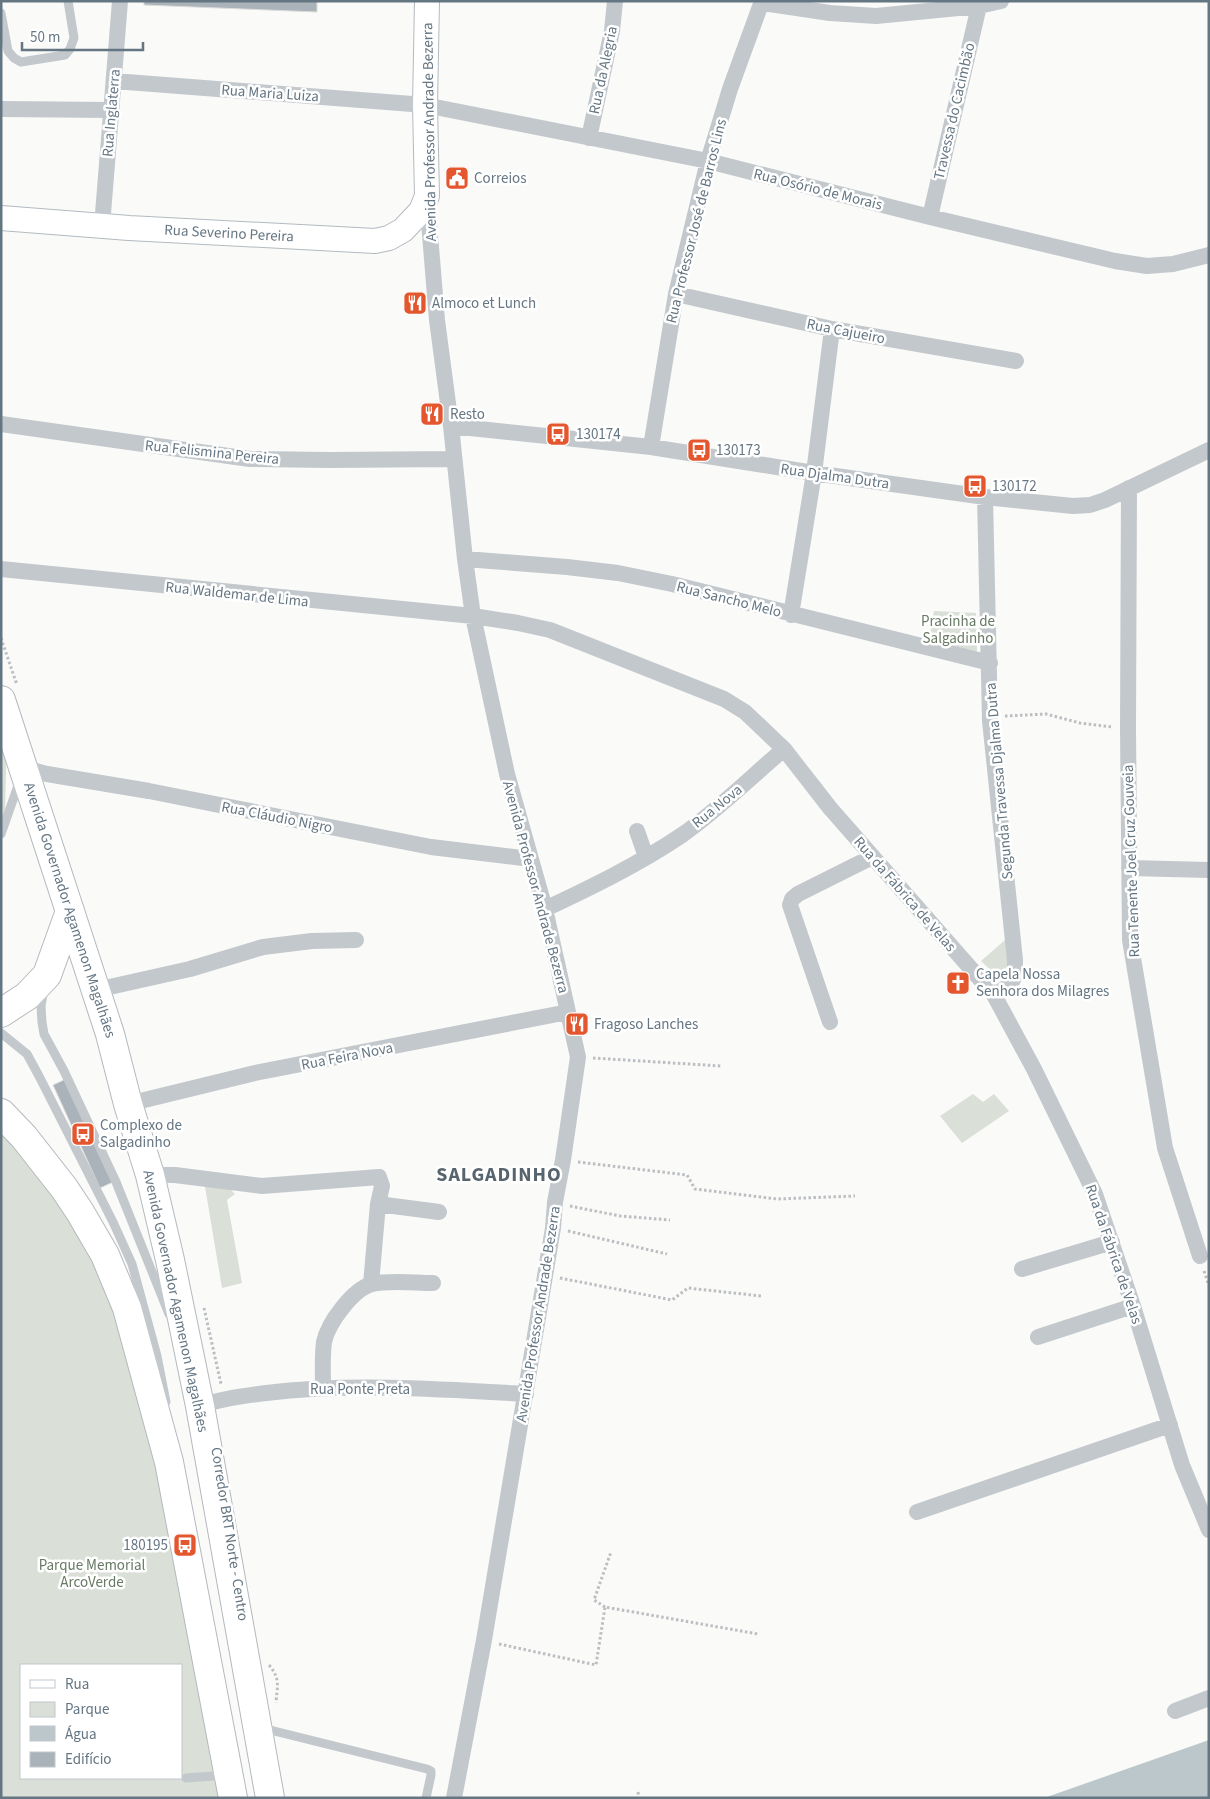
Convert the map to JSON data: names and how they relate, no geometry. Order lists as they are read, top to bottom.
{
  "streets": {
    "highway": ["Avenida Governador Agamenon Magalhães"],
    "main road": ["Avenida Professor Andrade Bezerra", "Rua Severino Pereira"],
    "street": [
      "Rua da Alegria",
      "Rua Maria Luiza",
      "Travessa do Cacimbão",
      "Rua Inglaterra",
      "Rua Osório de Morais",
      "Rua Professor José de Barros Lins",
      "Rua Cajueiro",
      "Rua Felismina Pereira",
      "Rua Djalma Dutra",
      "Rua Waldemar de Lima",
      "Rua Sancho Melo",
      "Segunda Travessa Djalma Dutra",
      "Rua Nova",
      "Rua Cláudio Nigro",
      "Rua Tenente Joel Cruz Gouveia",
      "Rua da Fábrica de Velas",
      "Rua Feira Nova",
      "Rua Ponte Preta"
    ],
    "lane": ["Corredor BRT Norte - Centro"]
  },
  "crossings": [
    ["Rua da Alegria", "Rua Osório de Morais"],
    ["Rua Maria Luiza", "Rua Inglaterra"],
    ["Rua Maria Luiza", "Avenida Professor Andrade Bezerra"],
    ["Rua Maria Luiza", "Rua Osório de Morais"],
    ["Travessa do Cacimbão", "Rua Osório de Morais"],
    ["Rua Inglaterra", "Rua Severino Pereira"],
    ["Avenida Professor Andrade Bezerra", "Rua Osório de Morais"],
    ["Avenida Professor Andrade Bezerra", "Rua Severino Pereira"],
    ["Avenida Professor Andrade Bezerra", "Rua Felismina Pereira"],
    ["Avenida Professor Andrade Bezerra", "Rua Djalma Dutra"],
    ["Avenida Professor Andrade Bezerra", "Rua Waldemar de Lima"],
    ["Avenida Professor Andrade Bezerra", "Rua Sancho Melo"],
    ["Avenida Professor Andrade Bezerra", "Rua Nova"],
    ["Avenida Professor Andrade Bezerra", "Rua Cláudio Nigro"],
    ["Avenida Professor Andrade Bezerra", "Rua da Fábrica de Velas"],
    ["Avenida Professor Andrade Bezerra", "Rua Feira Nova"],
    ["Avenida Professor Andrade Bezerra", "Rua Ponte Preta"],
    ["Rua Osório de Morais", "Rua Professor José de Barros Lins"],
    ["Rua Professor José de Barros Lins", "Rua Cajueiro"],
    ["Rua Professor José de Barros Lins", "Rua Djalma Dutra"],
    ["Rua Djalma Dutra", "Segunda Travessa Djalma Dutra"],
    ["Rua Djalma Dutra", "Rua Tenente Joel Cruz Gouveia"],
    ["Rua Waldemar de Lima", "Rua da Fábrica de Velas"],
    ["Rua Sancho Melo", "Segunda Travessa Djalma Dutra"],
    ["Segunda Travessa Djalma Dutra", "Rua da Fábrica de Velas"],
    ["Rua Nova", "Rua da Fábrica de Velas"],
    ["Rua Cláudio Nigro", "Avenida Governador Agamenon Magalhães"],
    ["Avenida Governador Agamenon Magalhães", "Rua Feira Nova"],
    ["Avenida Governador Agamenon Magalhães", "Rua Ponte Preta"],
    ["Avenida Governador Agamenon Magalhães", "Corredor BRT Norte - Centro"],
    ["Rua Ponte Preta", "Corredor BRT Norte - Centro"]
  ],
  "districts": ["SALGADINHO"],
  "parks": ["Pracinha de Salgadinho", "Parque Memorial ArcoVerde"],
  "places": {
    "public building": ["Correios"],
    "restaurant": ["Almoco et Lunch", "Resto", "Fragoso Lanches"],
    "bus stop": [
      "130174",
      "130173",
      "130172",
      "Complexo de Salgadinho",
      "180195"
    ],
    "church": ["Capela Nossa Senhora dos Milagres"]
  },
  "legend": [
    "Rua",
    "Parque",
    "Água",
    "Edifício"
  ],
  "scale_bar": "50 m"
}
